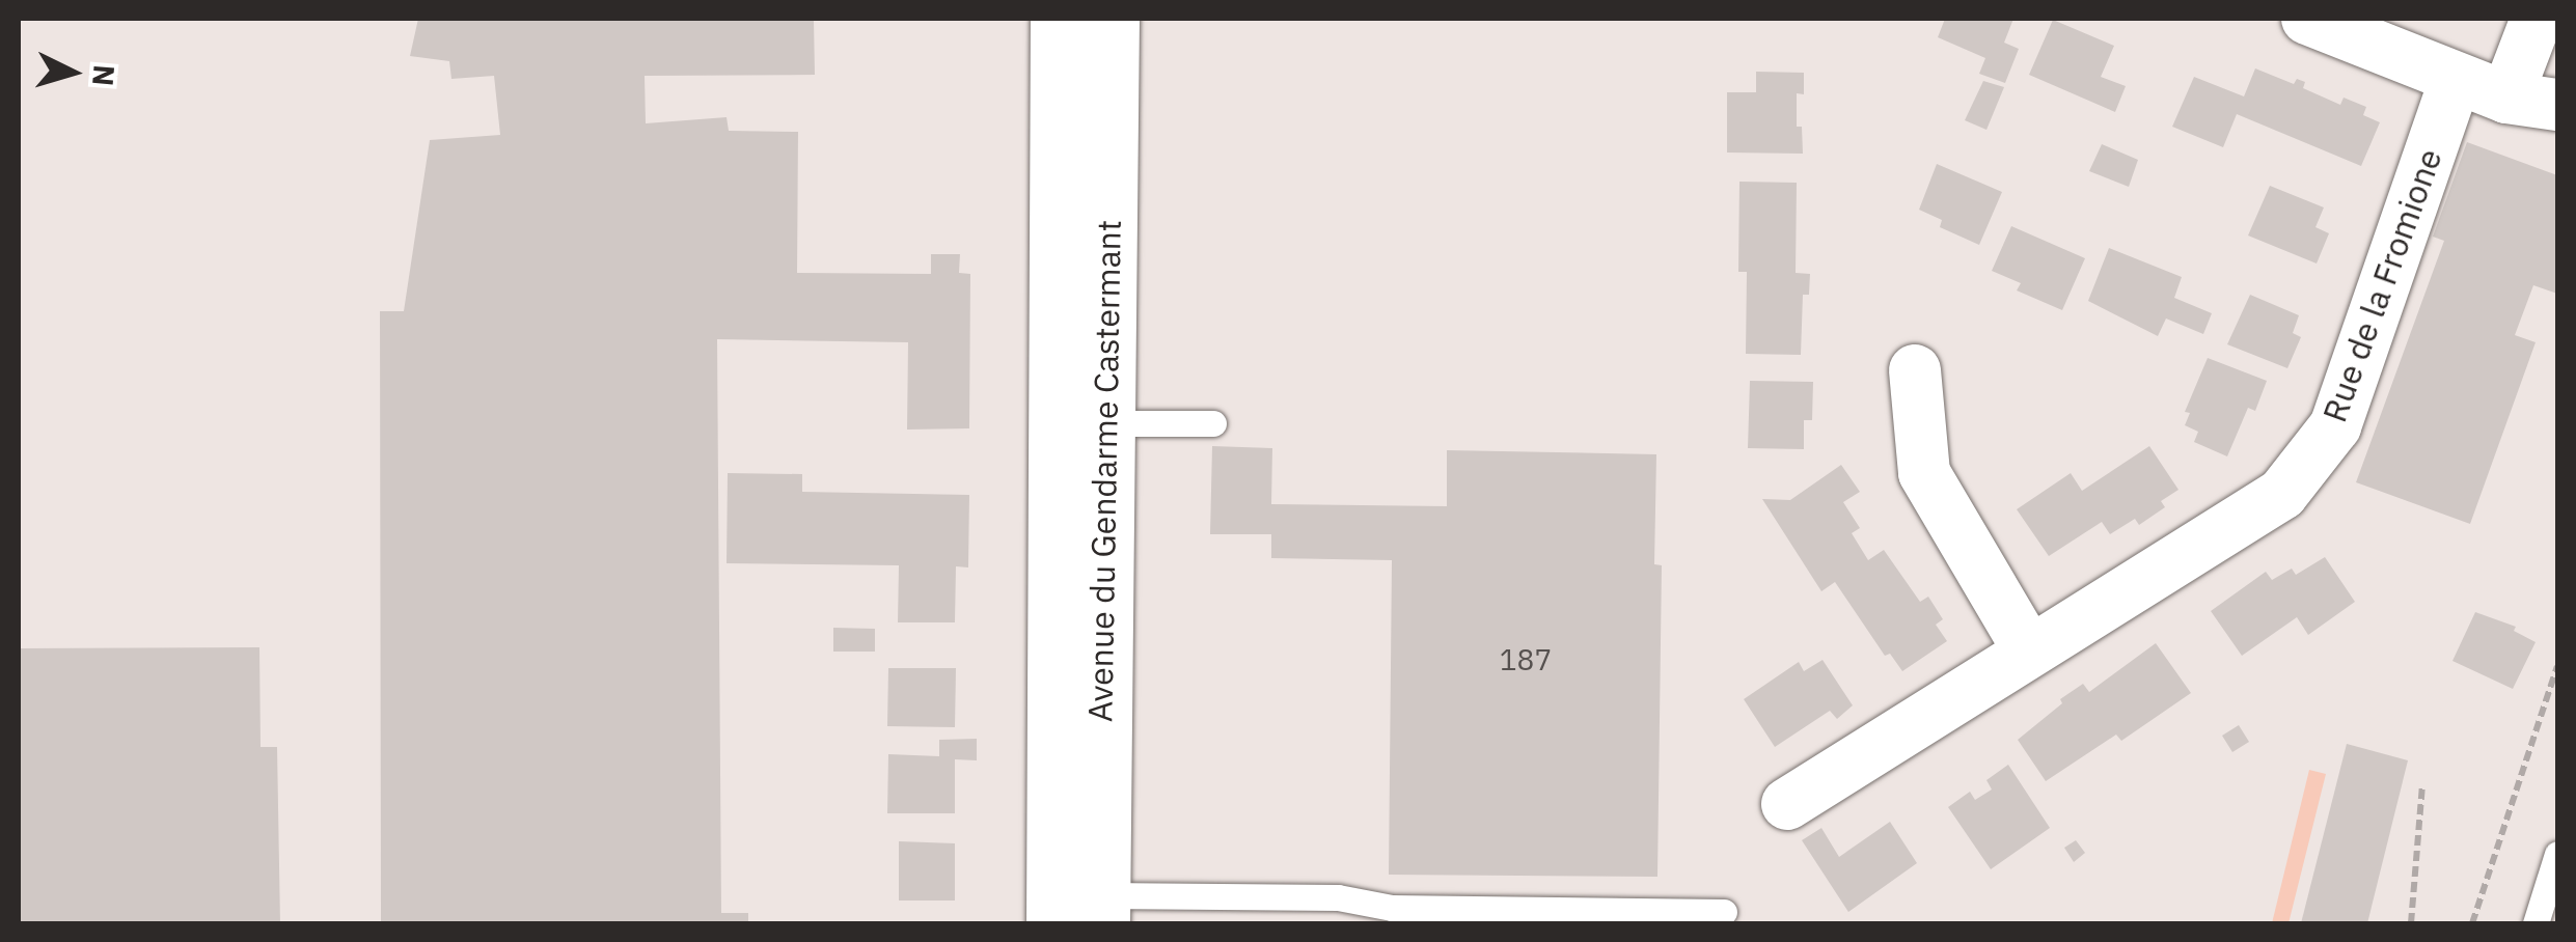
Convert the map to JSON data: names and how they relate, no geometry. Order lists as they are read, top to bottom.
{
  "streets": {
    "main road": ["Avenue du Gendarme Castermant"],
    "street": ["Rue de la Fromione"]
  },
  "house_numbers": ["187"],
  "north": "right"
}
